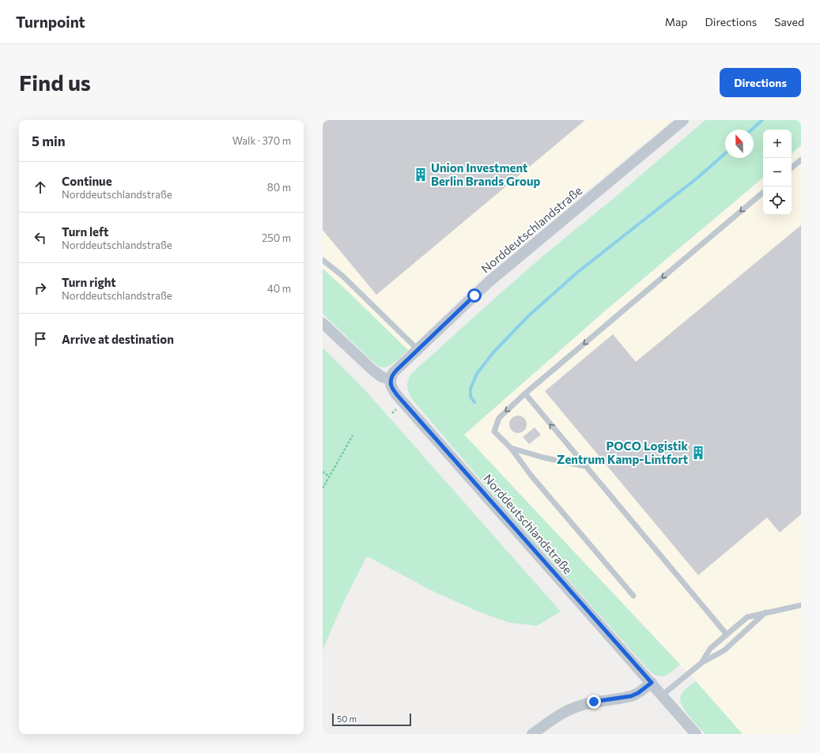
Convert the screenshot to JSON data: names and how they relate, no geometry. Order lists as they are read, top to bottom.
{
  "streets": {
    "street": ["Norddeutschlandstraße"]
  },
  "places": {
    "building": ["Union Investment Berlin Brands Group", "POCO Logistik Zentrum Kamp-Lintfort"]
  },
  "scale_bar": "50 m",
  "north": "top",
  "page": {
    "header": "Turnpoint",
    "nav": ["Map", "Directions", "Saved"],
    "buttons": "Directions",
    "title": "Find us",
    "heading": ["5 min", "Walk · 370 m"],
    "map_buttons": ["+", "−"],
    "list": [
      ["Continue", "Norddeutschlandstraße", "80 m"],
      ["Turn left", "Norddeutschlandstraße", "250 m"],
      ["Turn right", "Norddeutschlandstraße", "40 m"],
      "Arrive at destination"
    ],
    "scale": "50 m"
  }
}
